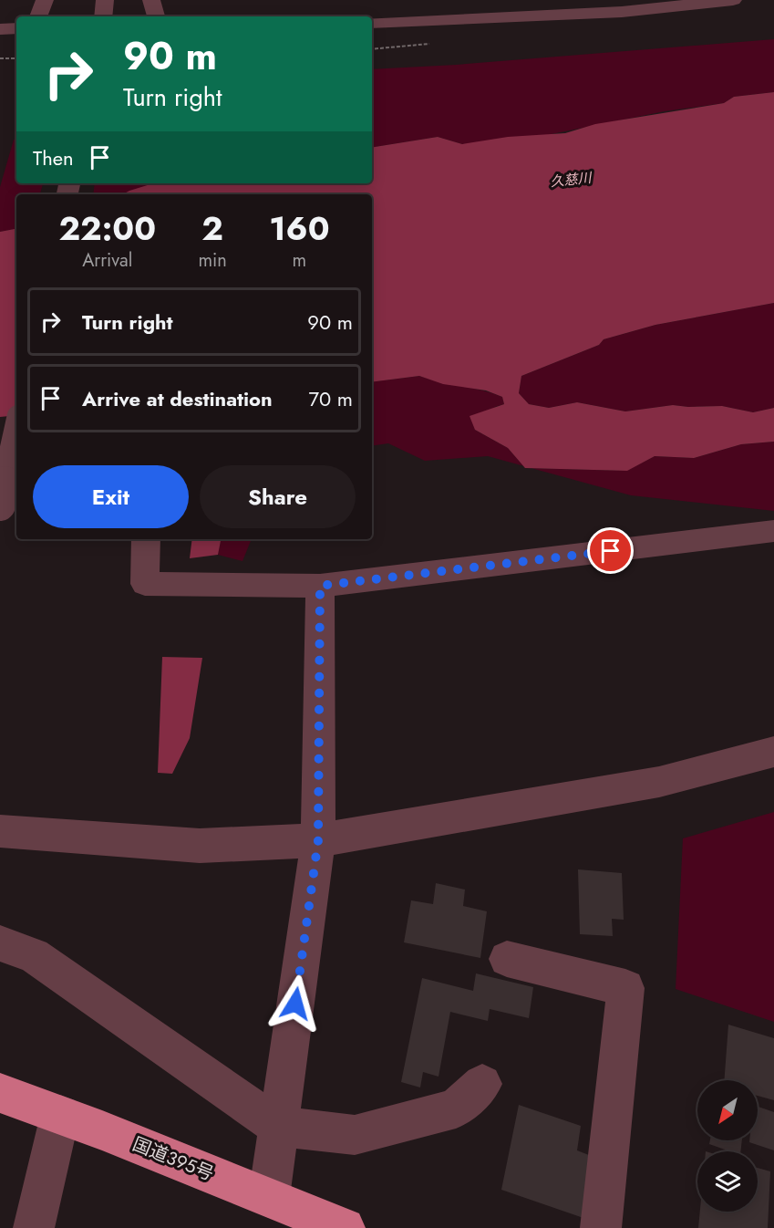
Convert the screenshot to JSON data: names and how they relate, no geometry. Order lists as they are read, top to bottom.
{
  "streets": {
    "highway": ["国道395号"]
  },
  "water": ["久慈川"],
  "north": "bottom left",
  "page": {
    "turn": ["90 m", "Turn right"],
    "then": "Then",
    "eta": [
      "22:00",
      "Arrival",
      "2",
      "min",
      "160",
      "m"
    ],
    "list": [
      {
        "name": "Turn right",
        "value": "90 m"
      },
      {
        "name": "Arrive at destination",
        "value": "70 m"
      }
    ],
    "buttons": ["Exit", "Share"]
  }
}
